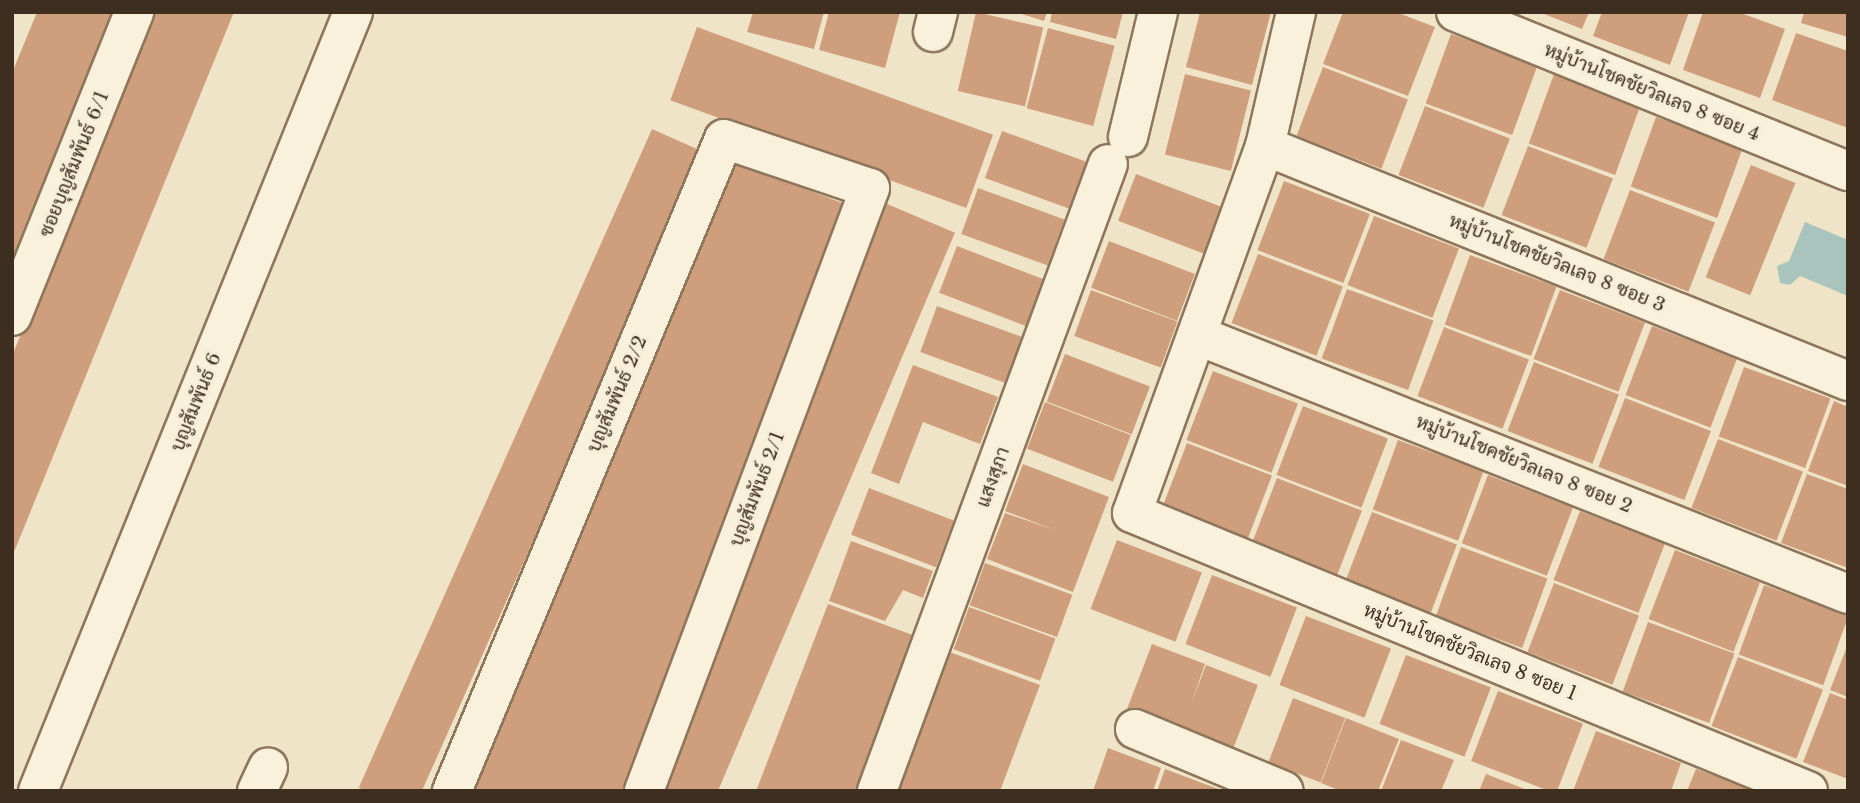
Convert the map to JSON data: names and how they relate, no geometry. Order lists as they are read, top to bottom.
{
  "streets": {
    "street": [
      "หมู่บ้านโชคชัยวิลเลจ 8 ซอย 4",
      "ซอยบุญสัมพันธ์ 6/1",
      "หมู่บ้านโชคชัยวิลเลจ 8 ซอย 3",
      "บุญสัมพันธ์ 2/2",
      "บุญสัมพันธ์ 6",
      "หมู่บ้านโชคชัยวิลเลจ 8 ซอย 2",
      "แสงสุภา",
      "บุญสัมพันธ์ 2/1",
      "หมู่บ้านโชคชัยวิลเลจ 8 ซอย 1"
    ]
  },
  "crossings": [
    ["บุญสัมพันธ์ 2/2", "บุญสัมพันธ์ 2/1"],
    ["หมู่บ้านโชคชัยวิลเลจ 8 ซอย 2", "หมู่บ้านโชคชัยวิลเลจ 8 ซอย 1"]
  ]
}
